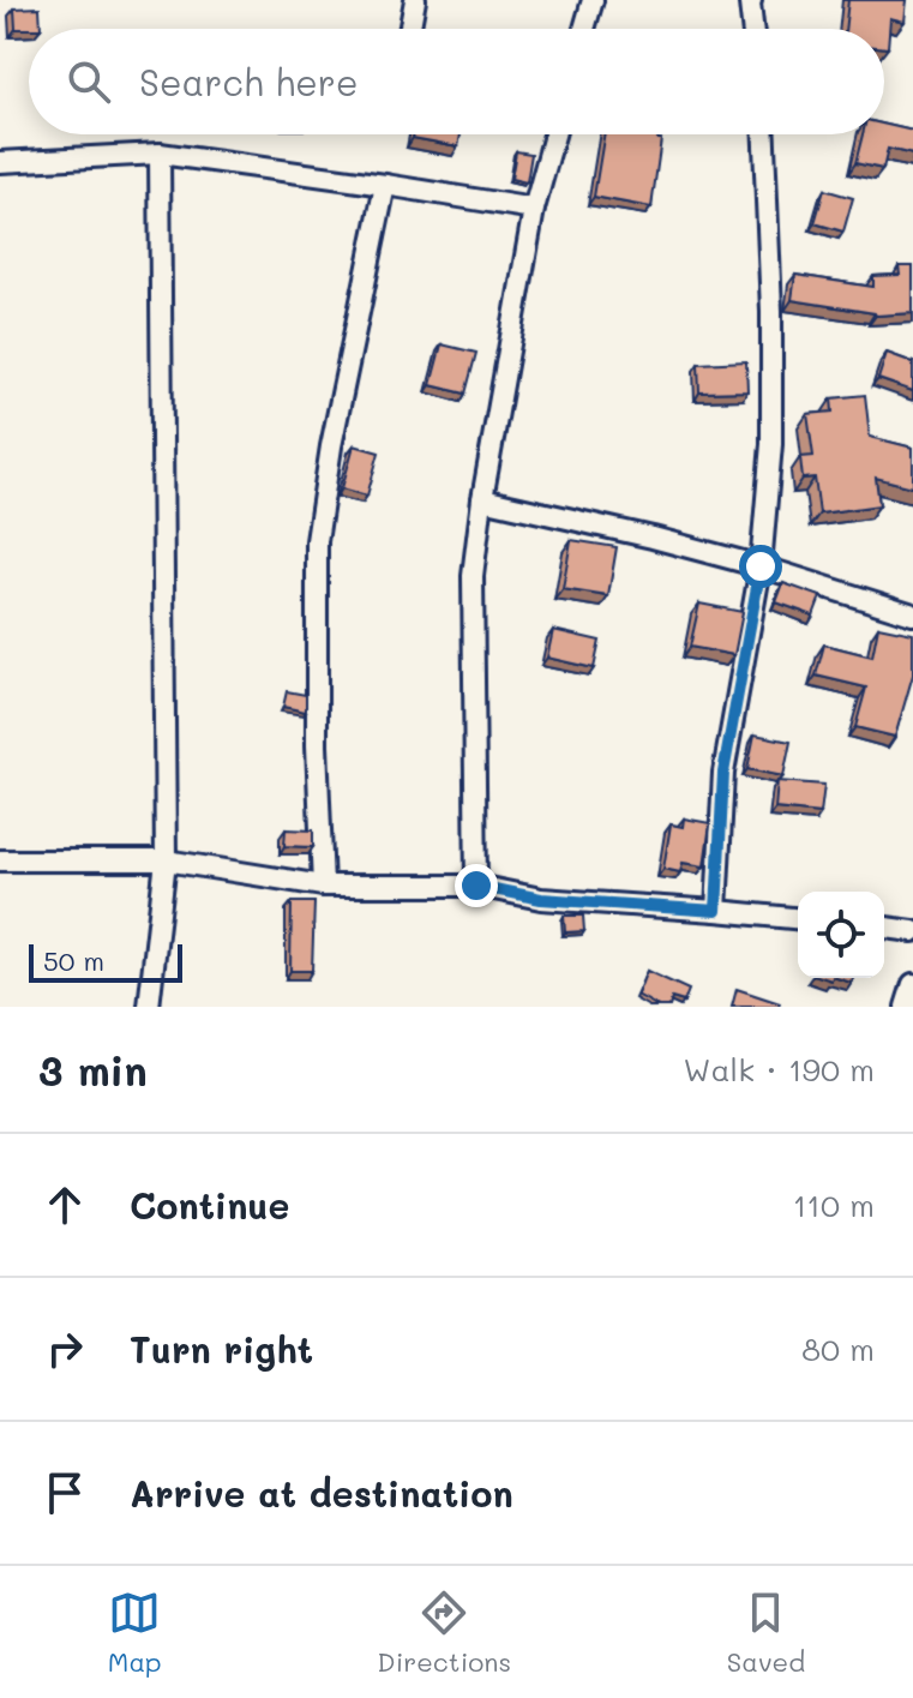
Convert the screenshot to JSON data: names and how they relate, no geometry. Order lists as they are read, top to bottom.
{
  "scale_bar": "50 m",
  "page": {
    "search": "Search here",
    "scale": "50 m",
    "heading": ["3 min", "Walk · 190 m"],
    "list": [
      ["Continue", "110 m"],
      ["Turn right", "80 m"],
      "Arrive at destination"
    ],
    "nav": ["Map", "Directions", "Saved"]
  }
}
